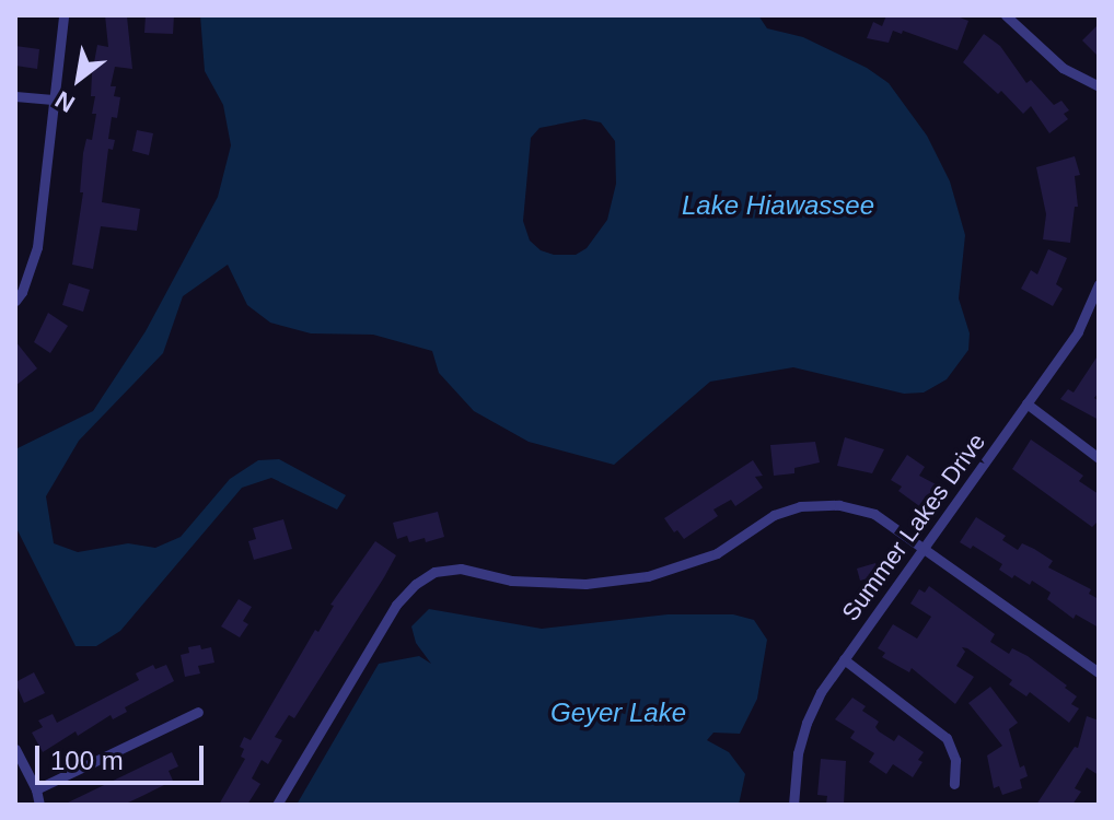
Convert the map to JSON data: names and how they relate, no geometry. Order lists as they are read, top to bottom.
{
  "streets": {
    "street": ["Summer Lakes Drive"]
  },
  "water": ["Lake Hiawassee", "Geyer Lake"],
  "scale_bar": "100 m",
  "north": "bottom left"
}
